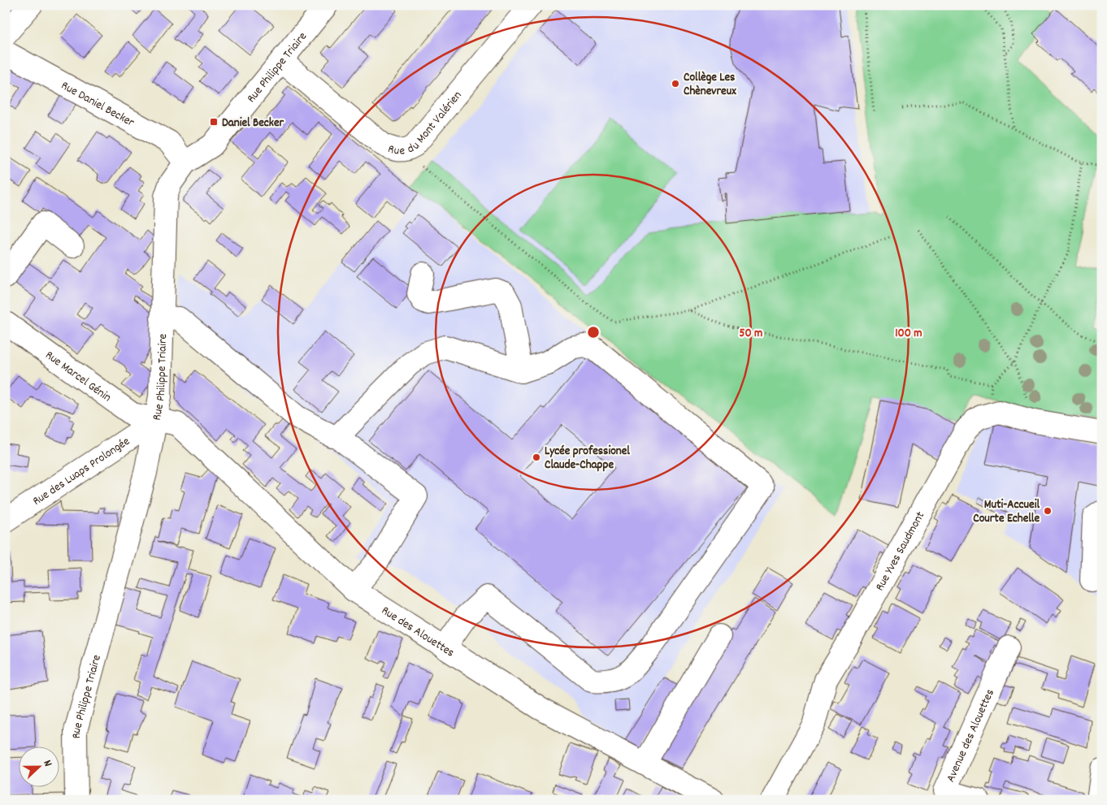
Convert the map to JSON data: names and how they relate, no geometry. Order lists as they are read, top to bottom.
{
  "streets": {
    "street": [
      "Rue Philippe Triaire",
      "Rue Daniel Becker",
      "Rue du Mont Valérien",
      "Rue Marcel Génin",
      "Rue des Luaps Prolongée",
      "Rue Yves Saudmont",
      "Rue des Alouettes",
      "Avenue des Alouettes"
    ]
  },
  "crossings": [
    ["Rue Philippe Triaire", "Rue Daniel Becker"],
    ["Rue Philippe Triaire", "Rue du Mont Valérien"],
    ["Rue Philippe Triaire", "Rue Marcel Génin"],
    ["Rue Philippe Triaire", "Rue des Luaps Prolongée"],
    ["Rue Philippe Triaire", "Rue des Alouettes"],
    ["Rue Marcel Génin", "Rue des Luaps Prolongée"],
    ["Rue Marcel Génin", "Rue des Alouettes"],
    ["Rue des Luaps Prolongée", "Rue des Alouettes"]
  ],
  "places": {
    "other": ["Collège Les Chènevreux", "Lycée professionel Claude-Chappe", "Muti-Accueil Courte Echelle"],
    "transit": ["Daniel Becker"]
  },
  "north": "right",
  "rings": ["50 m", "100 m"]
}
